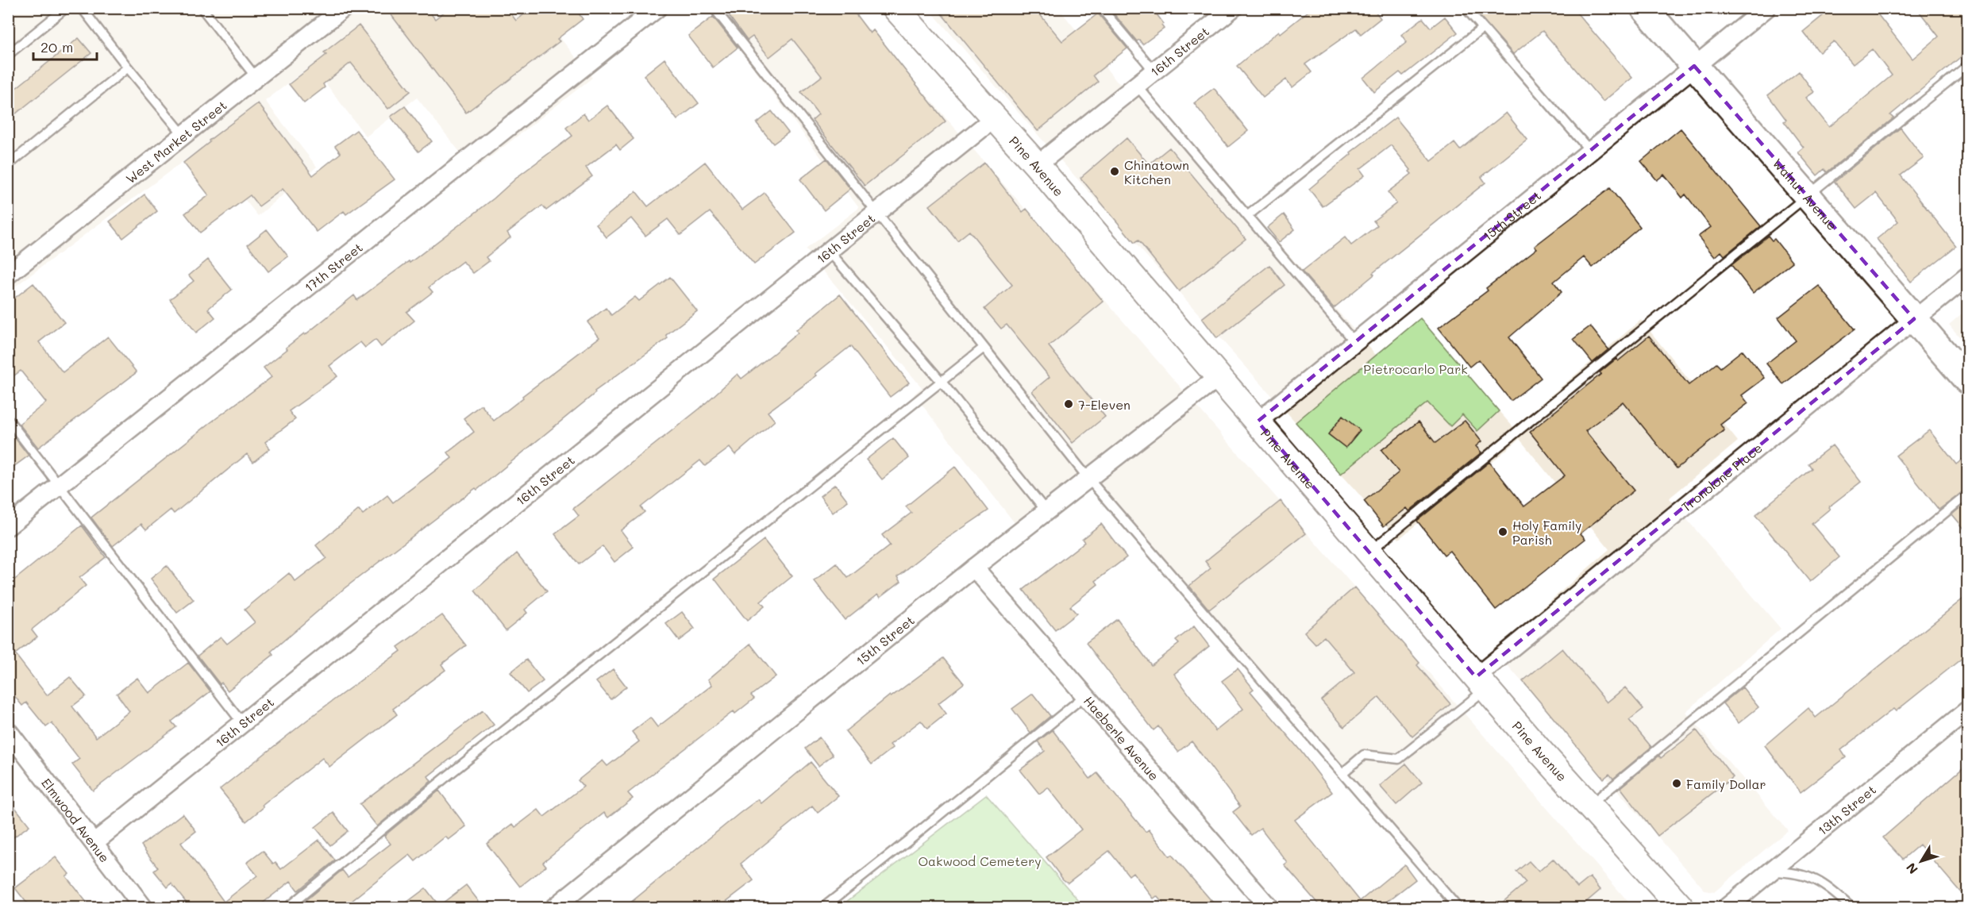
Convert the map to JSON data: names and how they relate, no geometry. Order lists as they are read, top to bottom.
{
  "streets": {
    "main road": ["Pine Avenue", "Walnut Avenue"],
    "street": [
      "16th Street",
      "West Market Street",
      "15th Street",
      "17th Street",
      "Tronolone Place",
      "Haeberle Avenue",
      "13th Street",
      "Elmwood Avenue"
    ]
  },
  "crossings": [
    ["16th Street", "Pine Avenue"],
    ["16th Street", "Elmwood Avenue"],
    ["Pine Avenue", "15th Street"],
    ["Pine Avenue", "Tronolone Place"],
    ["Walnut Avenue", "15th Street"],
    ["Walnut Avenue", "Tronolone Place"],
    ["15th Street", "Haeberle Avenue"]
  ],
  "parks": ["Pietrocarlo Park", "Oakwood Cemetery"],
  "places": [
    "Chinatown Kitchen",
    "7-Eleven",
    "Holy Family Parish",
    "Family Dollar"
  ],
  "scale_bar": "20 m",
  "north": "bottom left"
}
